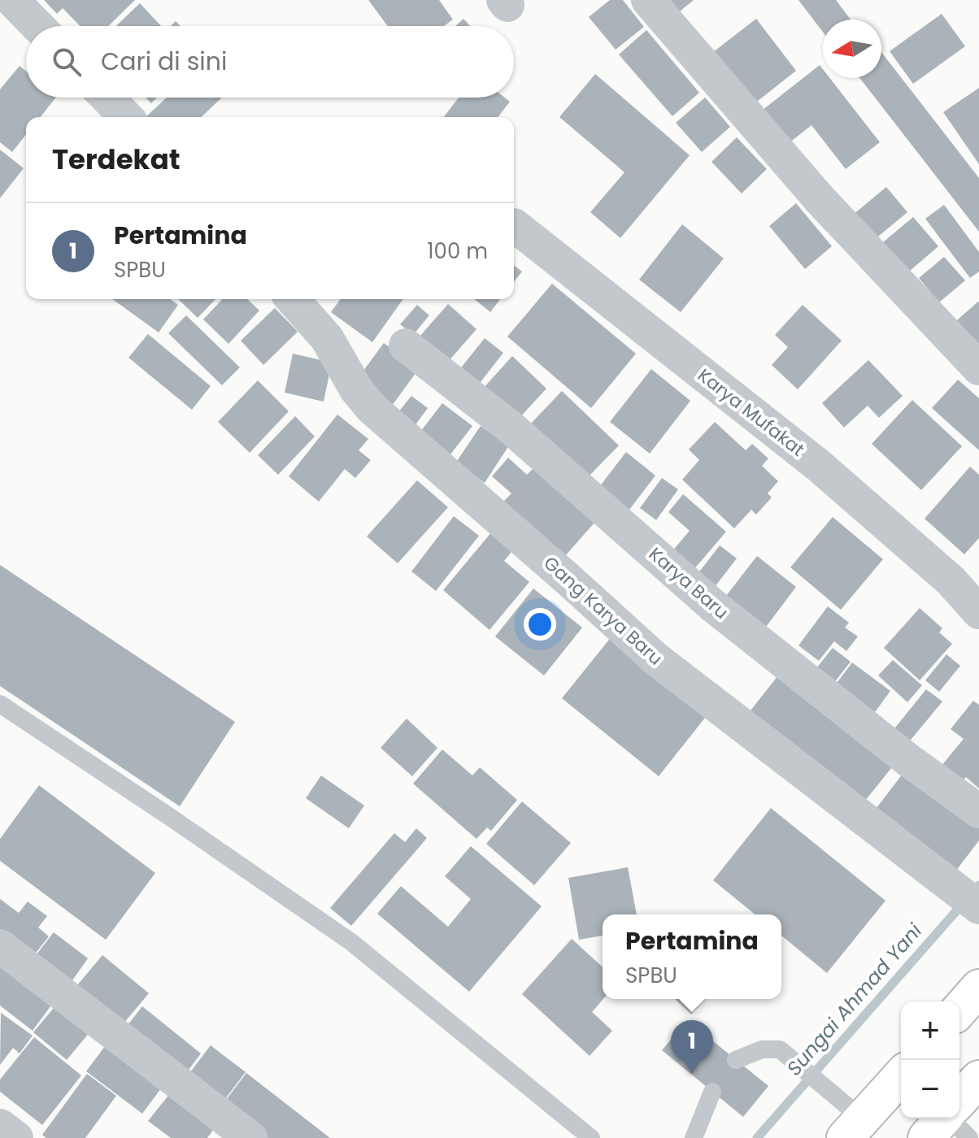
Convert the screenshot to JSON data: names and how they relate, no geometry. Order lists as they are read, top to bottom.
{
  "streets": {
    "street": ["Karya Mufakat", "Karya Baru", "Gang Karya Baru"]
  },
  "water": ["Sungai Ahmad Yani"],
  "north": "left",
  "page": {
    "search": "Cari di sini",
    "heading": "Terdekat",
    "list": [
      {
        "mark": "1",
        "name": "Pertamina",
        "note": "SPBU",
        "value": "100 m"
      }
    ],
    "popup": ["Pertamina", "SPBU"],
    "map_buttons": ["+", "−"],
    "pins": "1"
  }
}
